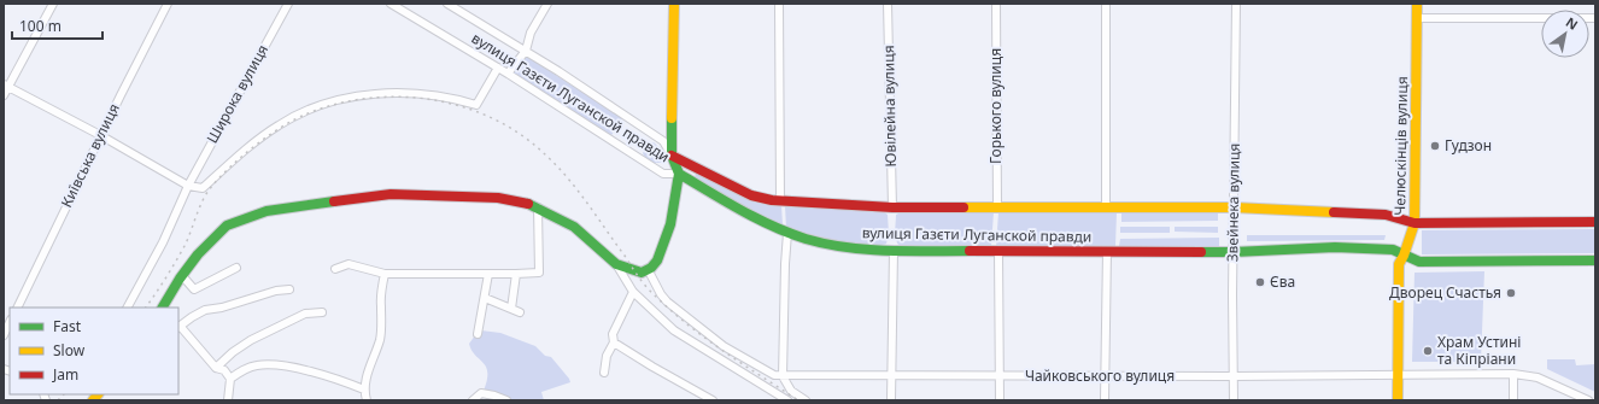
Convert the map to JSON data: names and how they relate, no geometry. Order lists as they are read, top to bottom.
{
  "streets": {
    "street": [
      "Широка вулиця",
      "вулиця Газєти Луганской правди",
      "Ювілейна вулиця",
      "Горького вулиця",
      "Челюскінців вулиця",
      "Київська вулиця",
      "Звейнека вулиця",
      "Чайковського вулиця"
    ]
  },
  "crossings": [
    ["вулиця Газєти Луганской правди", "Ювілейна вулиця"],
    ["вулиця Газєти Луганской правди", "Горького вулиця"],
    ["вулиця Газєти Луганской правди", "Челюскінців вулиця"],
    ["вулиця Газєти Луганской правди", "Звейнека вулиця"],
    ["Челюскінців вулиця", "Чайковського вулиця"],
    ["Звейнека вулиця", "Чайковського вулиця"]
  ],
  "places": [
    "Гудзон",
    "Єва",
    "Дворец Счастья",
    "Храм Устині та Кіпріани"
  ],
  "legend": ["Fast", "Slow", "Jam"],
  "scale_bar": "100 m",
  "north": "top right"
}
